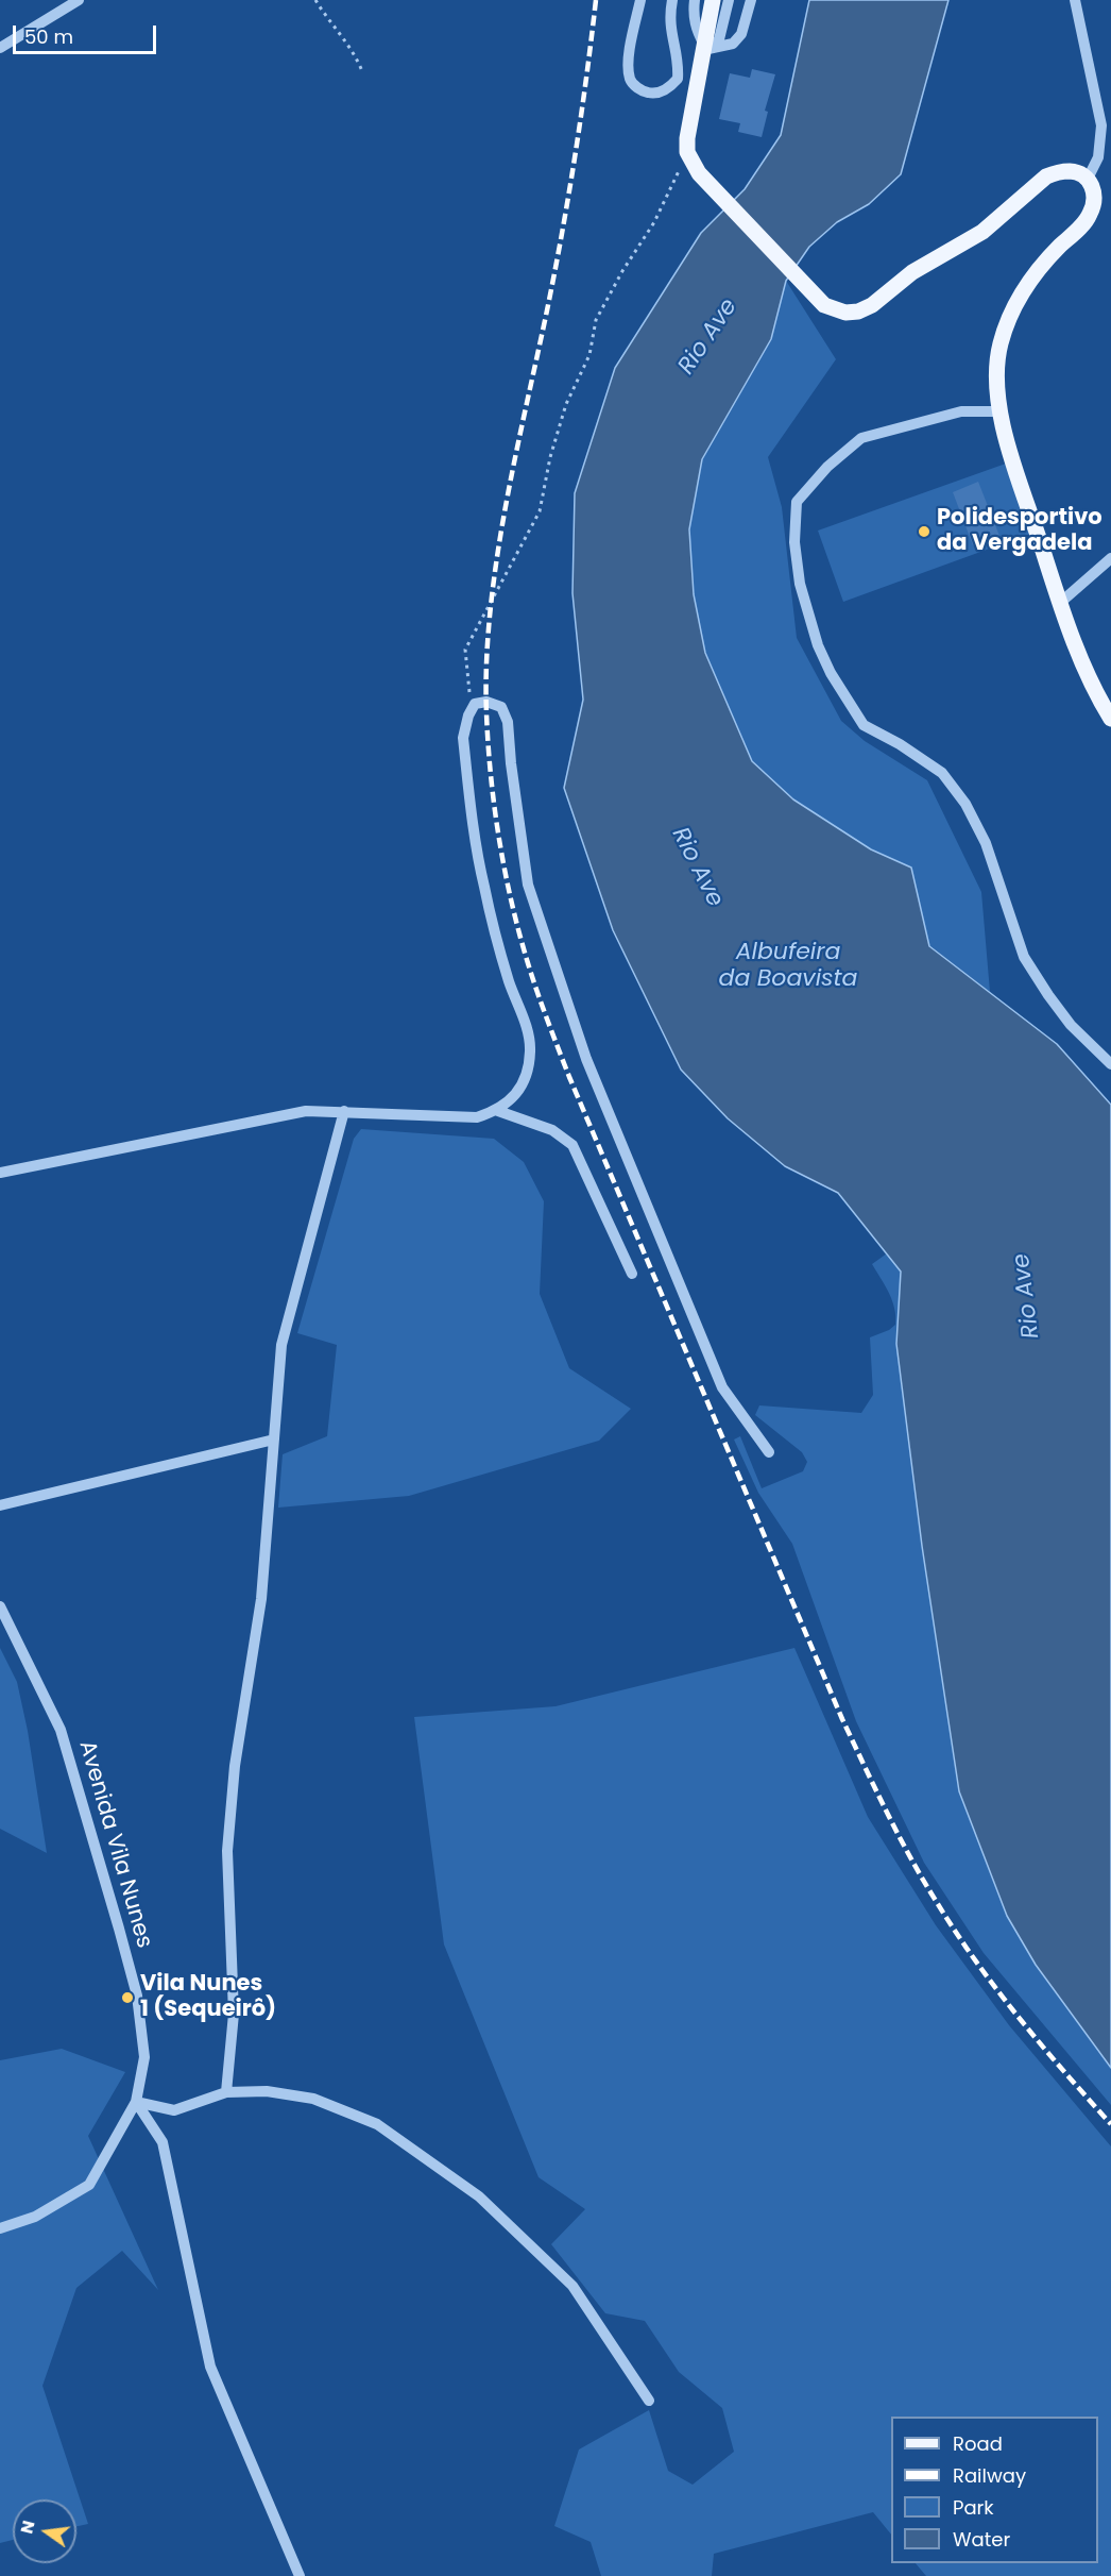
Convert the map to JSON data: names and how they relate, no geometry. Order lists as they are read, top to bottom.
{
  "streets": {
    "street": ["Avenida Vila Nunes"]
  },
  "water": ["Rio Ave", "Albufeira da Boavista"],
  "places": ["Polidesportivo da Vergadela", "Vila Nunes 1 (Sequeirô)"],
  "legend": [
    "Road",
    "Railway",
    "Park",
    "Water"
  ],
  "scale_bar": "50 m",
  "north": "left"
}
